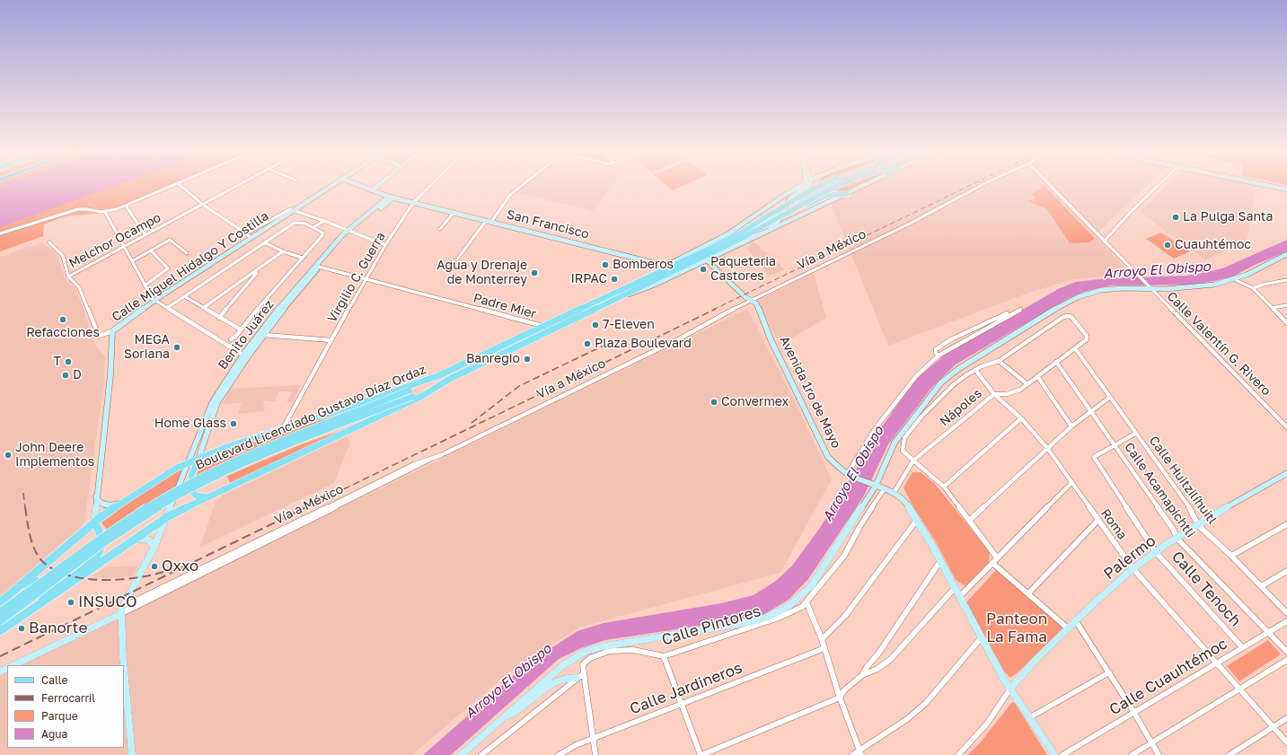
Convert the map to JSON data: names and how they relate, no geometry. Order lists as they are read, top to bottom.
{
  "streets": {
    "main road": ["Boulevard Licenciado Gustavo Díaz Ordaz"],
    "street": [
      "San Francisco",
      "Melchor Ocampo",
      "Vía a México",
      "Calle Miguel Hidalgo Y Costilla",
      "Virgilio C. Guerra",
      "Padre Mier",
      "Benito Juárez",
      "Calle Valentín G. Rivero",
      "Avenida 1ro de Mayo",
      "Nápoles",
      "Calle Huitzilíhuitl",
      "Calle Acamapichtli",
      "Roma",
      "Palermo",
      "Calle Tenoch",
      "Calle Pintores",
      "Calle Cuauhtémoc",
      "Calle Jardineros"
    ]
  },
  "crossings": [
    ["San Francisco", "Virgilio C. Guerra"],
    ["San Francisco", "Benito Juárez"],
    ["San Francisco", "Boulevard Licenciado Gustavo Díaz Ordaz"],
    ["Vía a México", "Avenida 1ro de Mayo"],
    ["Virgilio C. Guerra", "Padre Mier"],
    ["Padre Mier", "Benito Juárez"],
    ["Padre Mier", "Boulevard Licenciado Gustavo Díaz Ordaz"],
    ["Avenida 1ro de Mayo", "Nápoles"],
    ["Avenida 1ro de Mayo", "Boulevard Licenciado Gustavo Díaz Ordaz"],
    ["Avenida 1ro de Mayo", "Palermo"],
    ["Avenida 1ro de Mayo", "Calle Pintores"],
    ["Nápoles", "Calle Huitzilíhuitl"],
    ["Nápoles", "Calle Acamapichtli"],
    ["Nápoles", "Roma"],
    ["Calle Huitzilíhuitl", "Palermo"],
    ["Calle Acamapichtli", "Palermo"],
    ["Calle Acamapichtli", "Calle Tenoch"],
    ["Calle Acamapichtli", "Calle Cuauhtémoc"],
    ["Roma", "Palermo"],
    ["Roma", "Calle Cuauhtémoc"],
    ["Palermo", "Calle Tenoch"],
    ["Calle Tenoch", "Calle Cuauhtémoc"]
  ],
  "water": ["Arroyo El Obispo"],
  "parks": ["Panteon La Fama"],
  "places": [
    "La Pulga Santa",
    "Cuauhtémoc",
    "Bomberos",
    "Paqueteria Castores",
    "Agua y Drenaje de Monterrey",
    "IRPAC",
    "Refacciones",
    "7-Eleven",
    "Plaza Boulevard",
    "MEGA Soriana",
    "Banregio",
    "T",
    "D",
    "Convermex",
    "Home Glass",
    "John Deere Implementos",
    "Oxxo",
    "INSUCO",
    "Banorte"
  ],
  "legend": [
    "Calle",
    "Ferrocarril",
    "Parque",
    "Agua"
  ]
}
